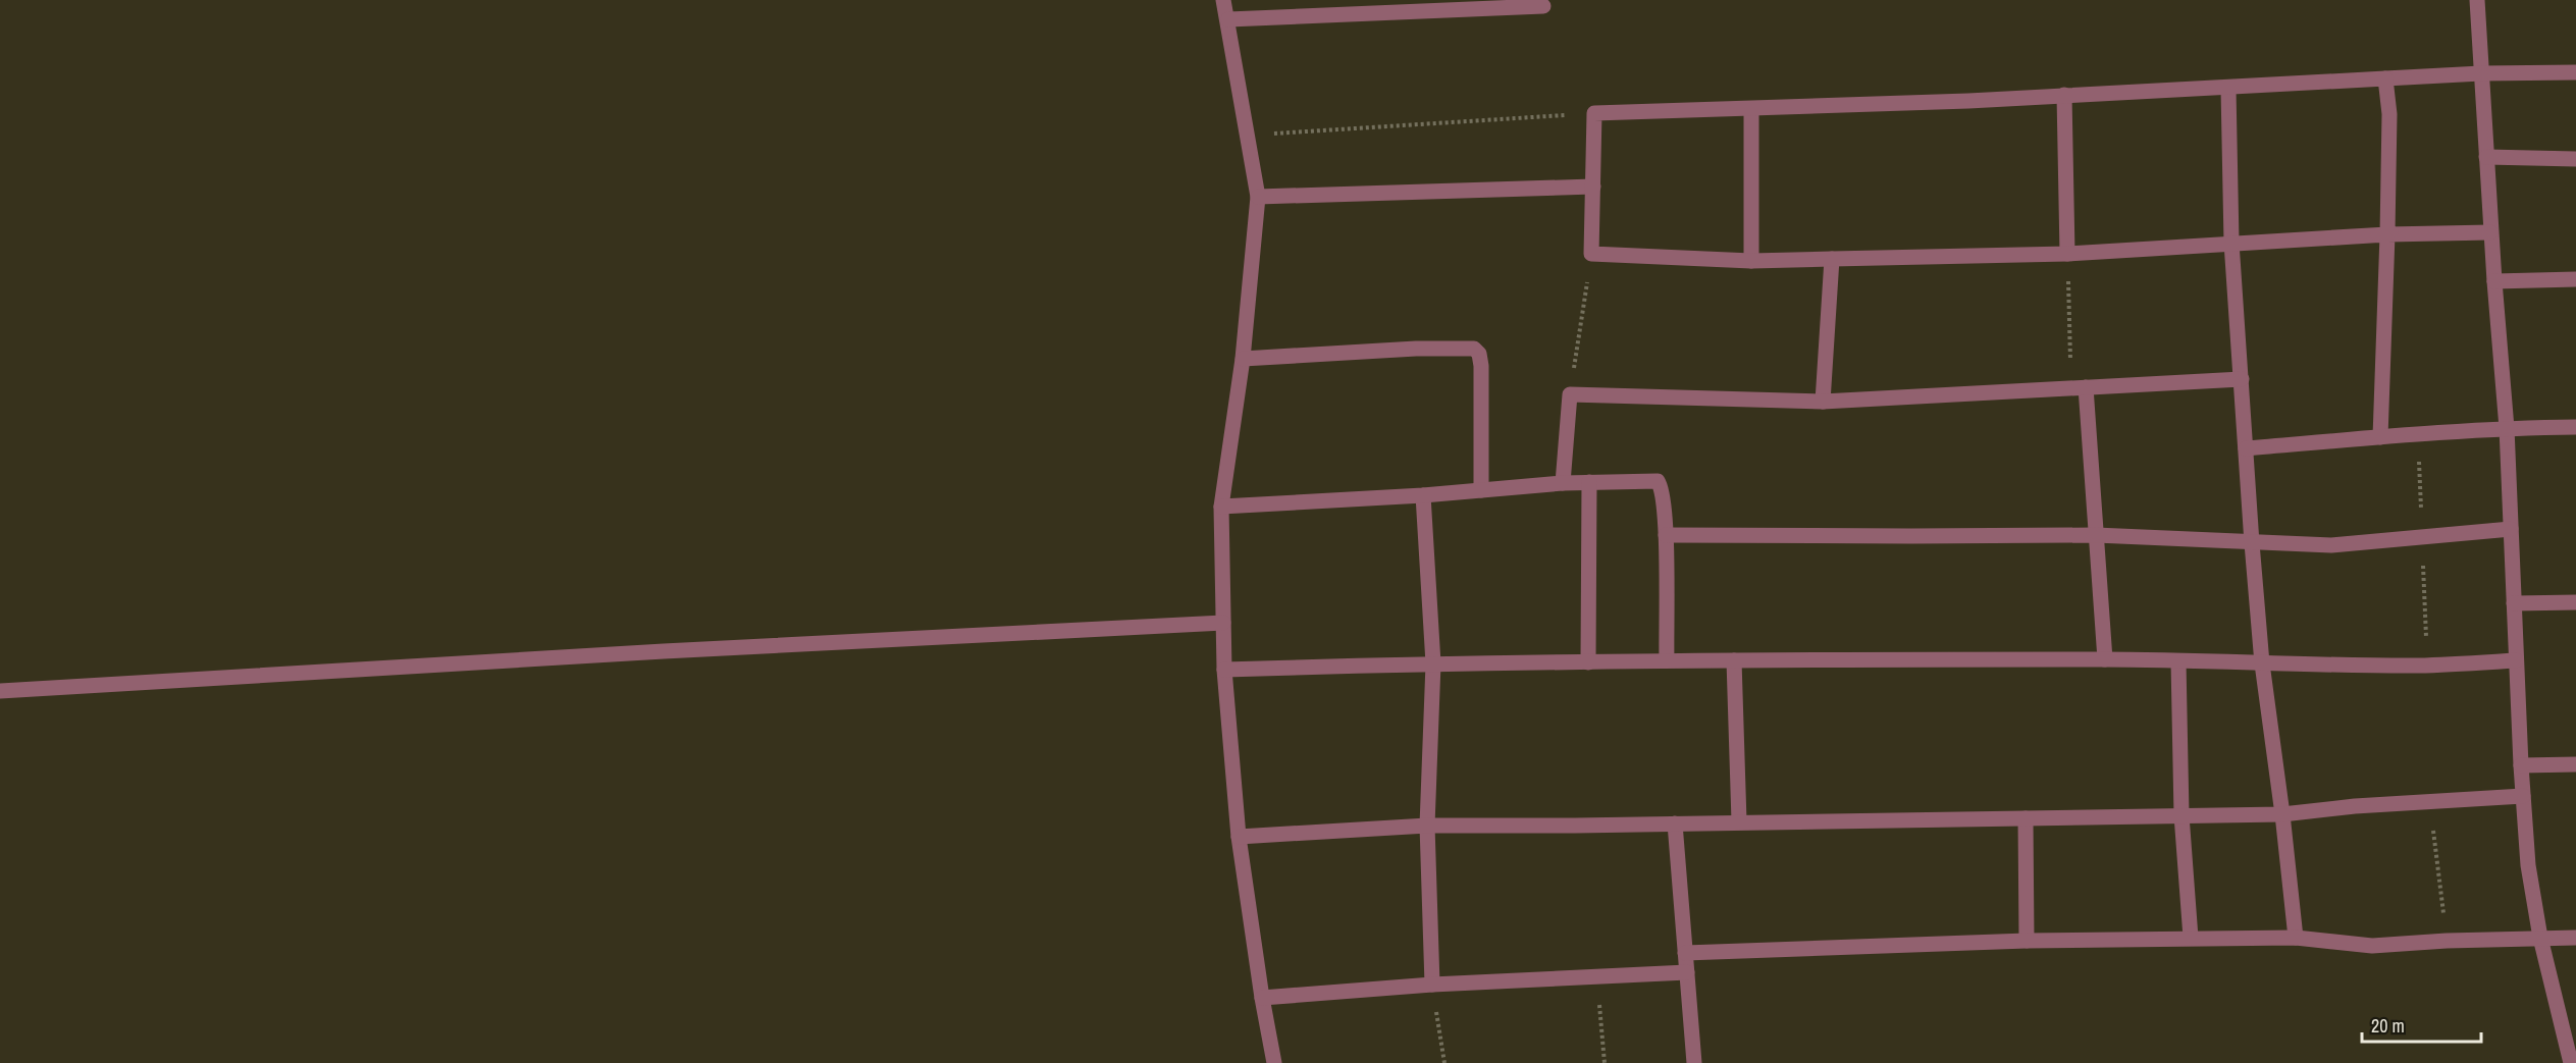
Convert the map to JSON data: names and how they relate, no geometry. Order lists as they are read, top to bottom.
{
  "scale_bar": "20 m"
}
